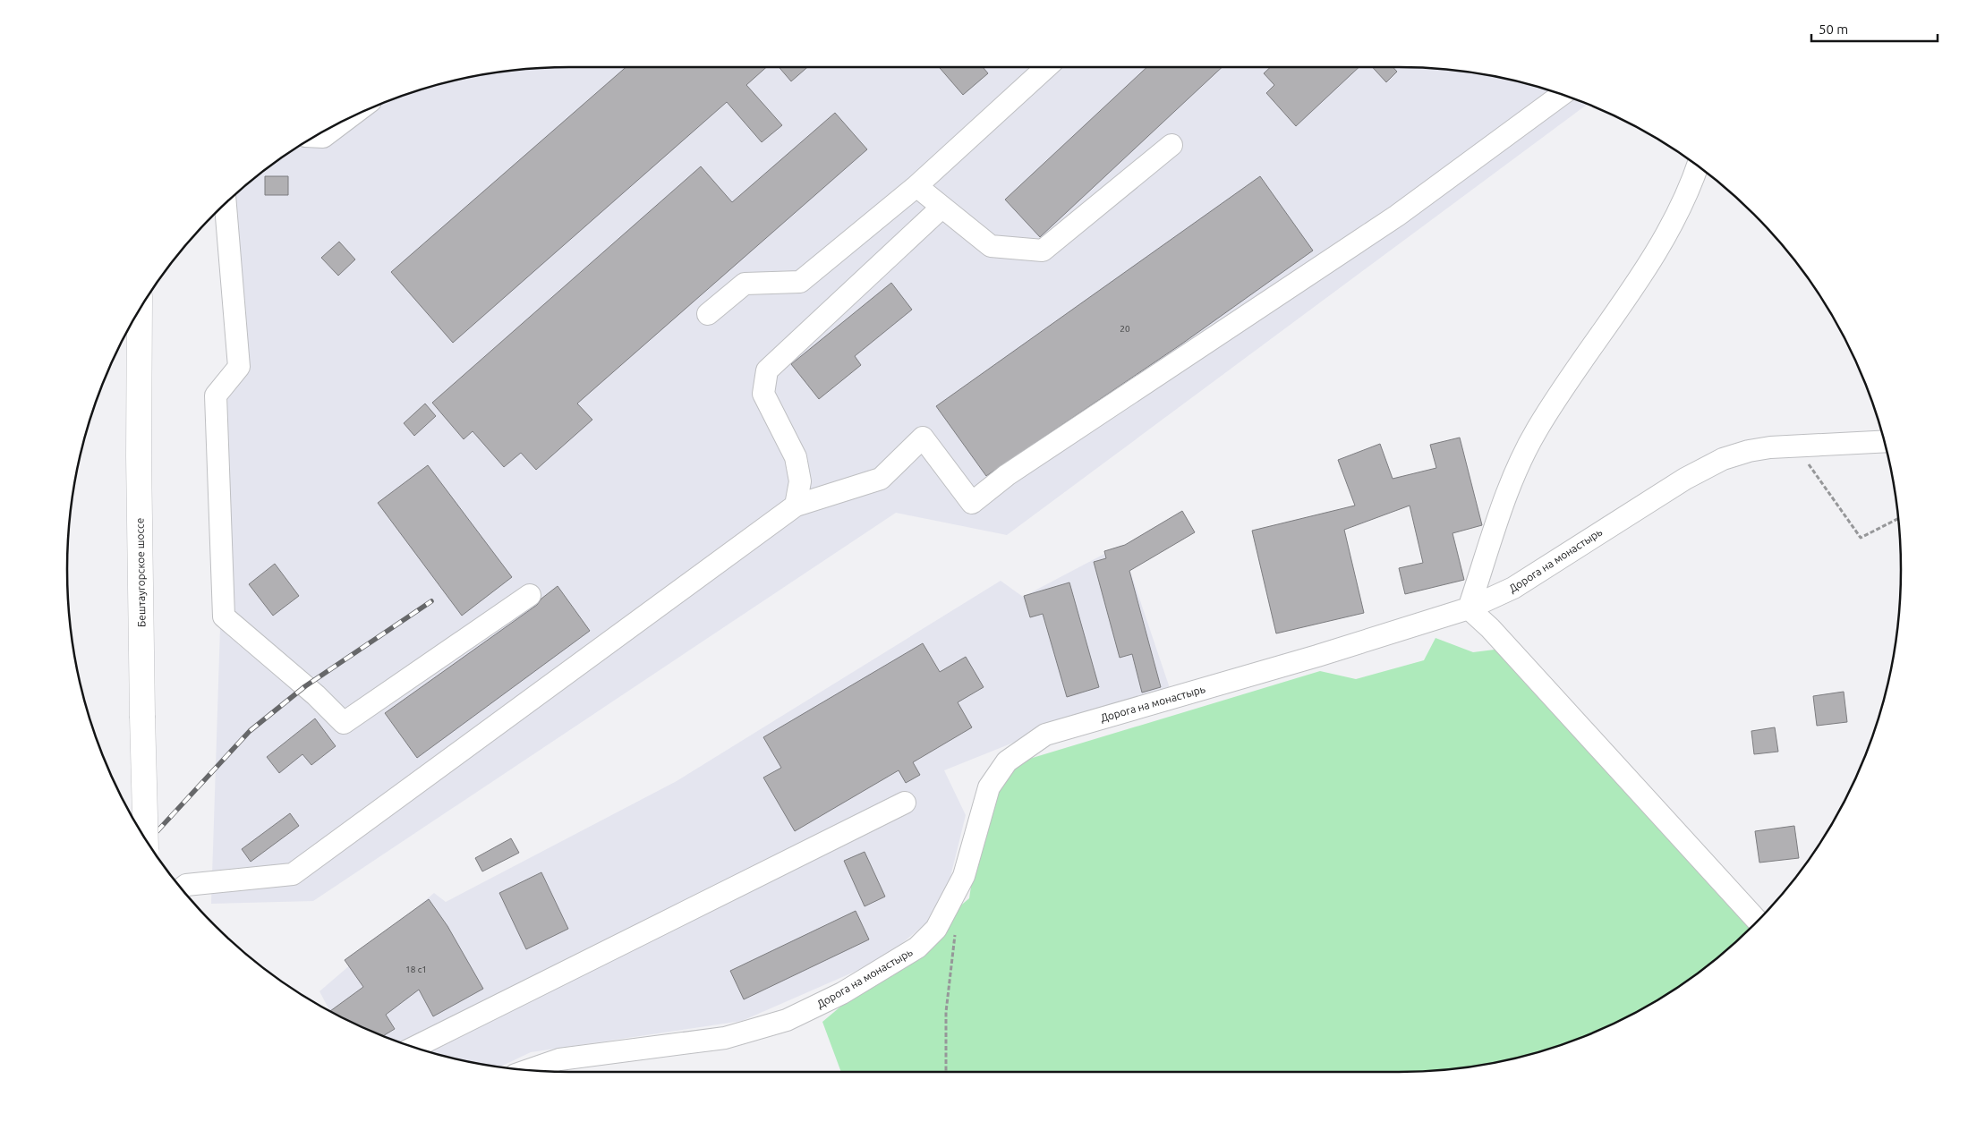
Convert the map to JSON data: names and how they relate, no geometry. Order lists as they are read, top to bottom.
{
  "streets": {
    "main road": ["Бештаугорское шоссе"],
    "street": ["Дорога на монастырь"]
  },
  "house_numbers": ["20", "18 с1"],
  "scale_bar": "50 m"
}
